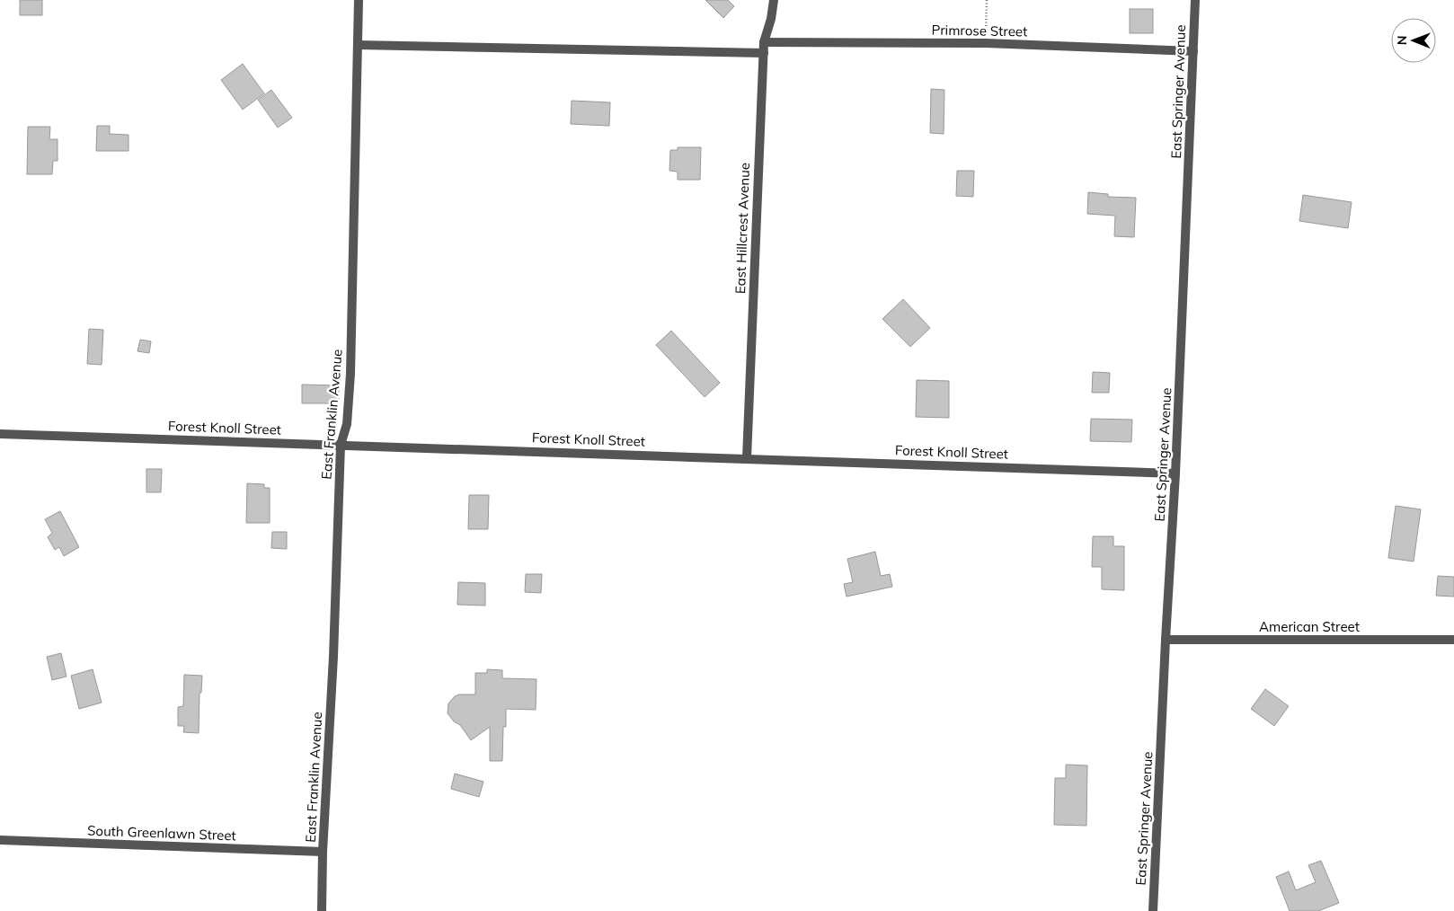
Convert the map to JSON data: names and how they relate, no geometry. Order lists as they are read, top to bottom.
{
  "streets": {
    "street": [
      "Primrose Street",
      "East Springer Avenue",
      "East Hillcrest Avenue",
      "East Franklin Avenue",
      "Forest Knoll Street",
      "American Street",
      "South Greenlawn Street"
    ]
  },
  "crossings": [
    ["Primrose Street", "East Springer Avenue"],
    ["Primrose Street", "East Hillcrest Avenue"],
    ["East Springer Avenue", "Forest Knoll Street"],
    ["East Springer Avenue", "American Street"],
    ["East Hillcrest Avenue", "Forest Knoll Street"],
    ["East Franklin Avenue", "Forest Knoll Street"],
    ["East Franklin Avenue", "South Greenlawn Street"]
  ],
  "north": "left"
}
